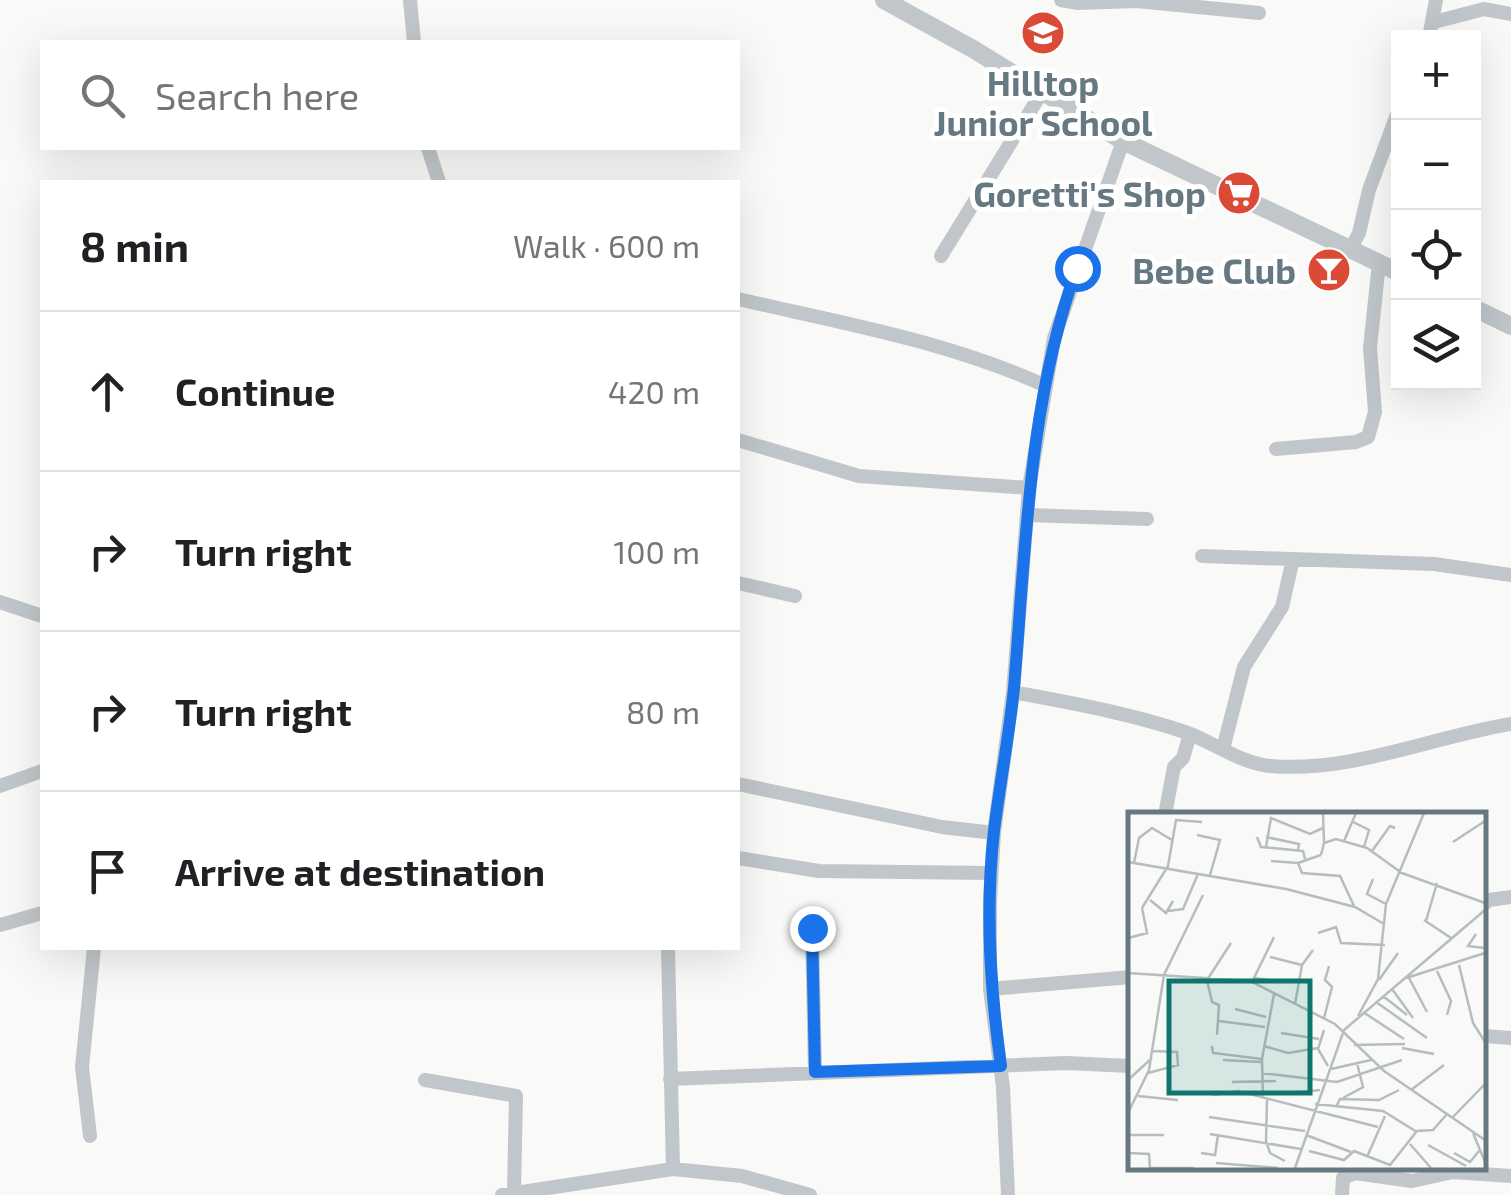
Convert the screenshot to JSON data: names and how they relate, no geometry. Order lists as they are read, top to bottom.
{
  "places": {
    "school or university": ["Hilltop Junior School"],
    "supermarket": ["Goretti's Shop"],
    "bar": ["Bebe Club"]
  },
  "page": {
    "map_buttons": ["+", "−"],
    "search": "Search here",
    "heading": ["8 min", "Walk · 600 m"],
    "list": [
      ["Continue", "420 m"],
      ["Turn right", "100 m"],
      ["Turn right", "80 m"],
      "Arrive at destination"
    ]
  }
}
